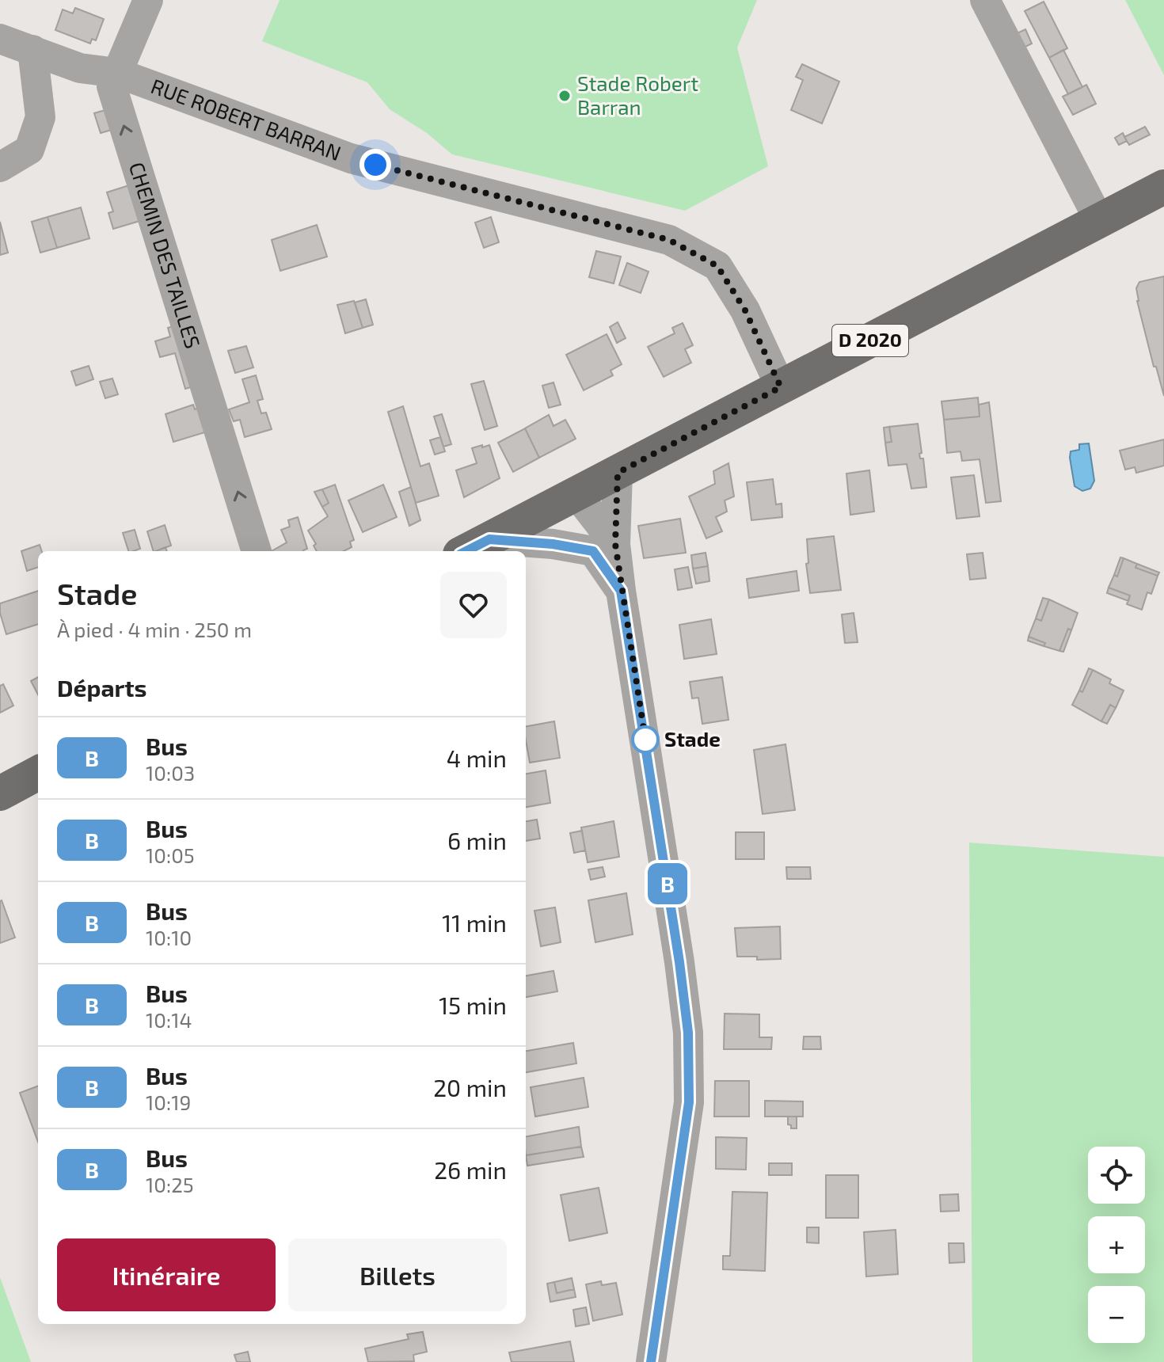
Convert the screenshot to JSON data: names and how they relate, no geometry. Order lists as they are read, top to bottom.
{
  "streets": {
    "main road": ["D 2020"],
    "street": ["RUE ROBERT BARRAN", "CHEMIN DES TAILLES"]
  },
  "crossings": [
    ["RUE ROBERT BARRAN", "CHEMIN DES TAILLES"],
    ["RUE ROBERT BARRAN", "D 2020"]
  ],
  "one_way": ["CHEMIN DES TAILLES"],
  "places": ["Stade Robert Barran", "Stade"],
  "lines": ["bus line B"],
  "page": {
    "on_map": "B",
    "heading": [
      ["Stade", "À pied · 4 min · 250 m"],
      "Départs"
    ],
    "list": [
      {
        "mark": "B",
        "name": "Bus",
        "note": "10:03",
        "value": "4 min"
      },
      {
        "mark": "B",
        "name": "Bus",
        "note": "10:05",
        "value": "6 min"
      },
      {
        "mark": "B",
        "name": "Bus",
        "note": "10:10",
        "value": "11 min"
      },
      {
        "mark": "B",
        "name": "Bus",
        "note": "10:14",
        "value": "15 min"
      },
      {
        "mark": "B",
        "name": "Bus",
        "note": "10:19",
        "value": "20 min"
      },
      {
        "mark": "B",
        "name": "Bus",
        "note": "10:25",
        "value": "26 min"
      }
    ],
    "map_buttons": ["+", "−"],
    "buttons": ["Itinéraire", "Billets"]
  }
}
